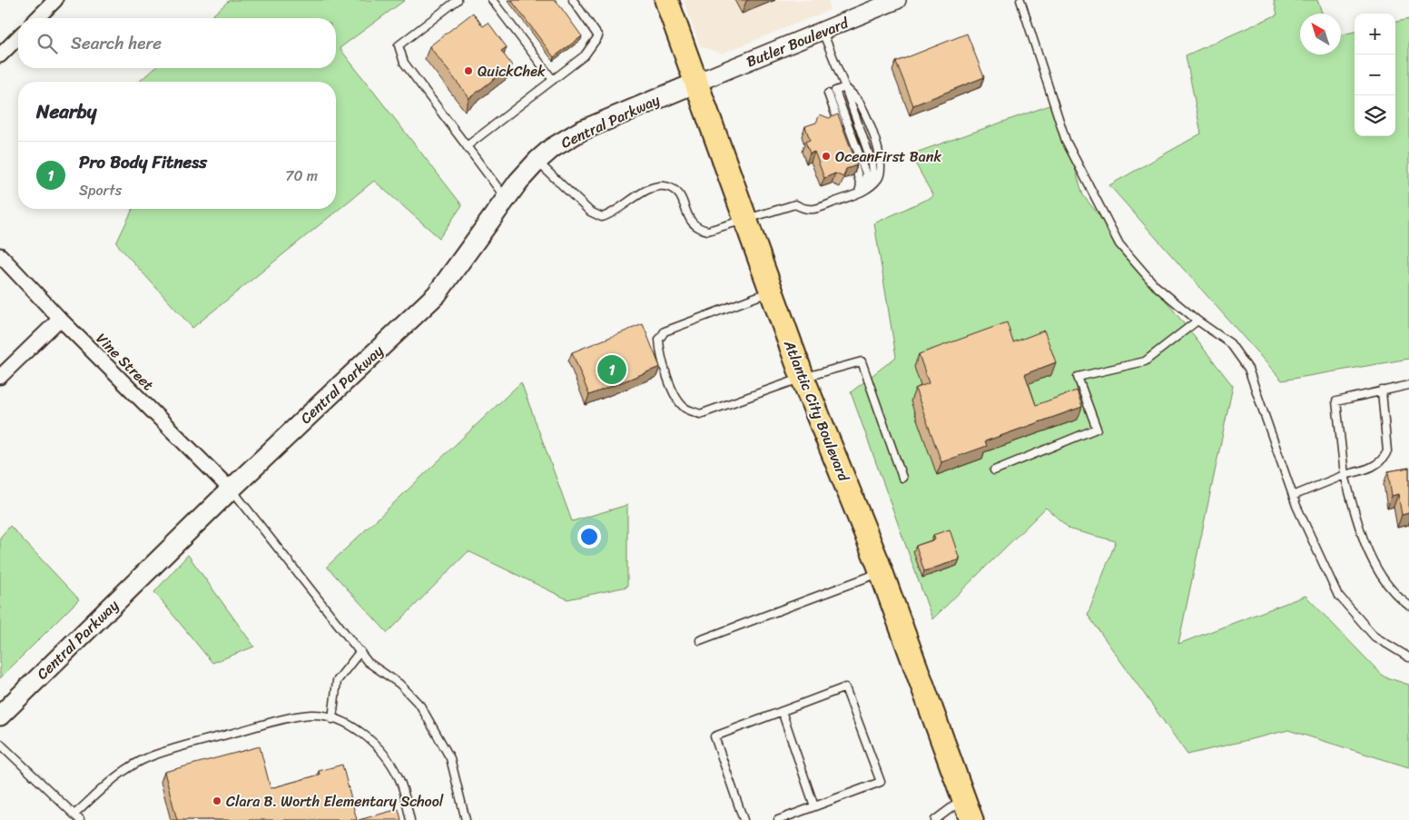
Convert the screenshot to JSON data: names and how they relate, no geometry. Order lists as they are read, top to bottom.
{
  "streets": {
    "highway": ["Atlantic City Boulevard"],
    "main road": ["Central Parkway"],
    "street": ["Butler Boulevard", "Vine Street"]
  },
  "crossings": [
    ["Butler Boulevard", "Central Parkway"],
    ["Butler Boulevard", "Atlantic City Boulevard"],
    ["Central Parkway", "Vine Street"],
    ["Central Parkway", "Atlantic City Boulevard"]
  ],
  "places": ["QuickChek", "OceanFirst Bank", "Clara B. Worth Elementary School"],
  "north": "top left",
  "page": {
    "map_buttons": ["+", "−"],
    "search": "Search here",
    "heading": "Nearby",
    "list": [
      {
        "mark": "1",
        "name": "Pro Body Fitness",
        "note": "Sports",
        "value": "70 m"
      }
    ],
    "pins": "1"
  }
}
